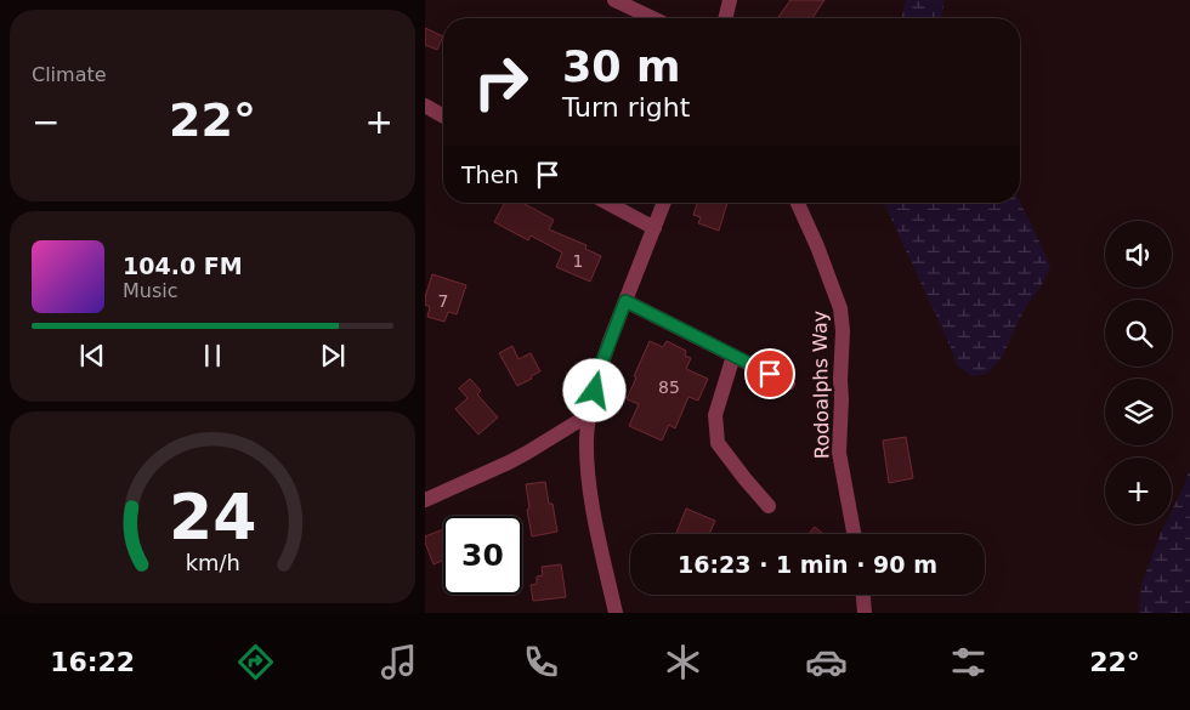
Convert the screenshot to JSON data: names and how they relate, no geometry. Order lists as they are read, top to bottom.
{
  "streets": {
    "street": ["Rodoalphs Way"]
  },
  "house_numbers": ["1", "7", "85"],
  "page": {
    "tile": "Climate",
    "turn": ["30 m", "Turn right"],
    "heat": ["−", "22°", "+"],
    "then": "Then",
    "map_buttons": "+",
    "song": ["104.0 FM", "Music"],
    "limit": "30",
    "trip": "16:23 · 1 min · 90 m",
    "tabs": ["16:22", "22°"],
    "gauge": ["24", "km/h"]
  }
}
